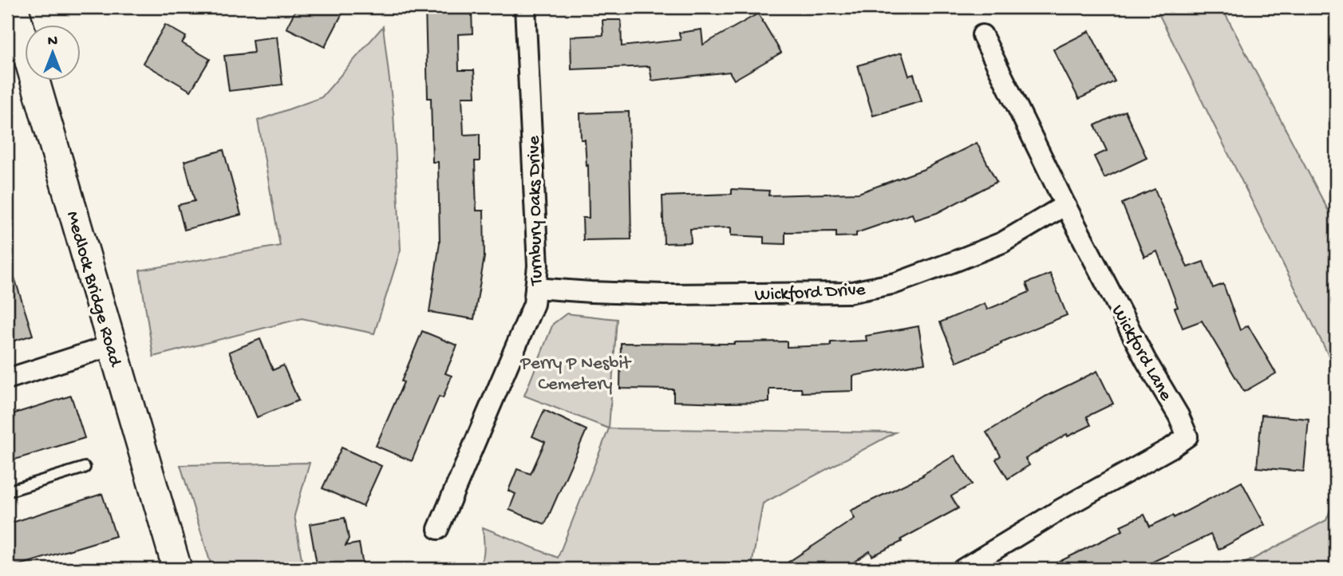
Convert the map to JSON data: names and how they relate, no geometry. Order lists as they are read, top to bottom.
{
  "streets": {
    "main road": ["Medlock Bridge Road"],
    "street": ["Turnbury Oaks Drive", "Wickford Drive", "Wickford Lane"]
  },
  "crossings": [
    ["Turnbury Oaks Drive", "Wickford Drive"],
    ["Wickford Drive", "Wickford Lane"]
  ],
  "parks": ["Perry P Nesbit Cemetery"],
  "north": "top"
}
